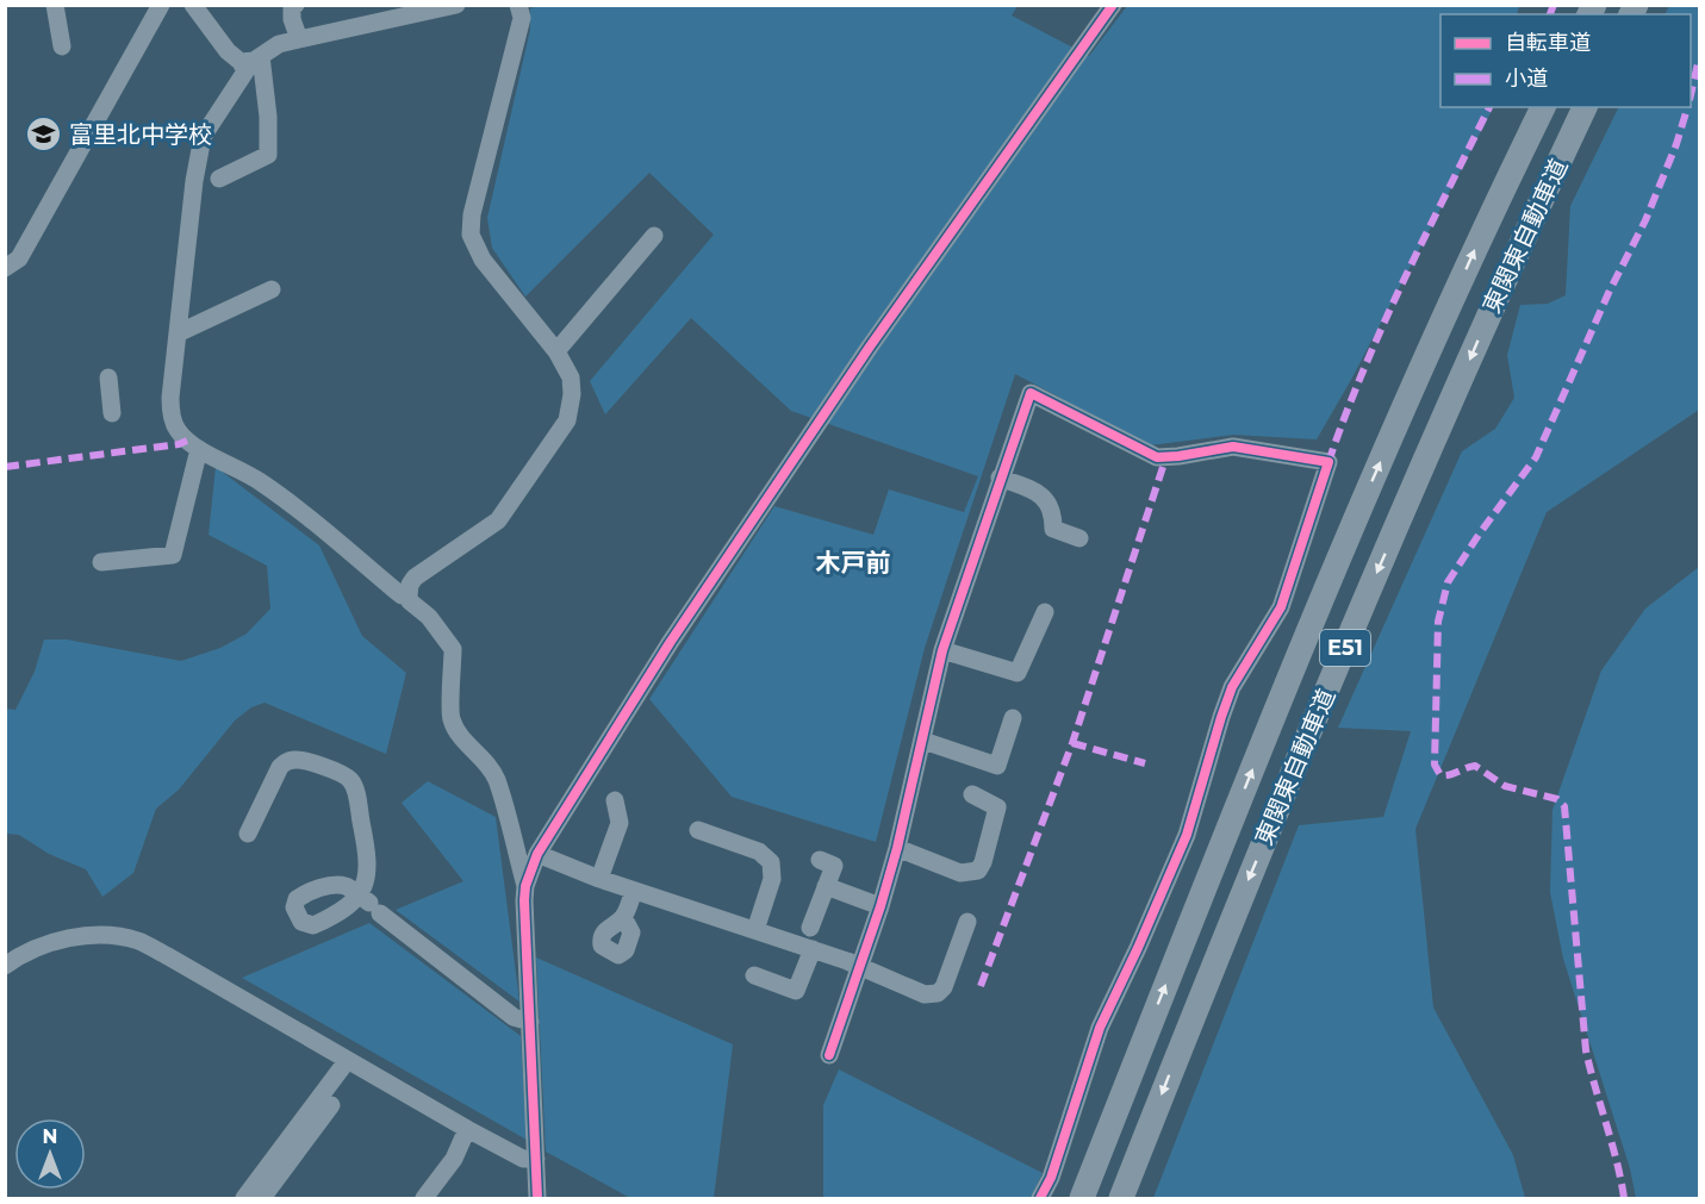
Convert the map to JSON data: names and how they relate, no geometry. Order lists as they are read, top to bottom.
{
  "streets": {
    "highway": ["東関東自動車道", "E51"]
  },
  "districts": ["木戸前"],
  "places": {
    "school or university": ["富里北中学校"]
  },
  "legend": ["自転車道", "小道"],
  "north": "top"
}
